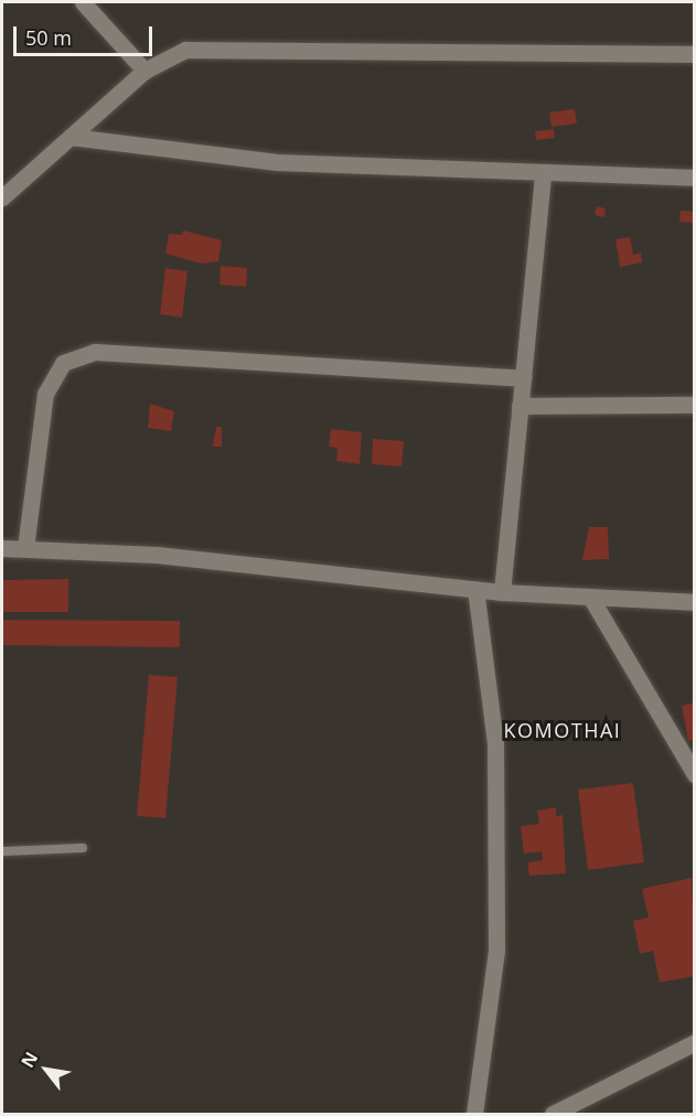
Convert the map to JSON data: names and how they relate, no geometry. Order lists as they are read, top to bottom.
{
  "districts": ["KOMOTHAI"],
  "scale_bar": "50 m",
  "north": "top left"
}
